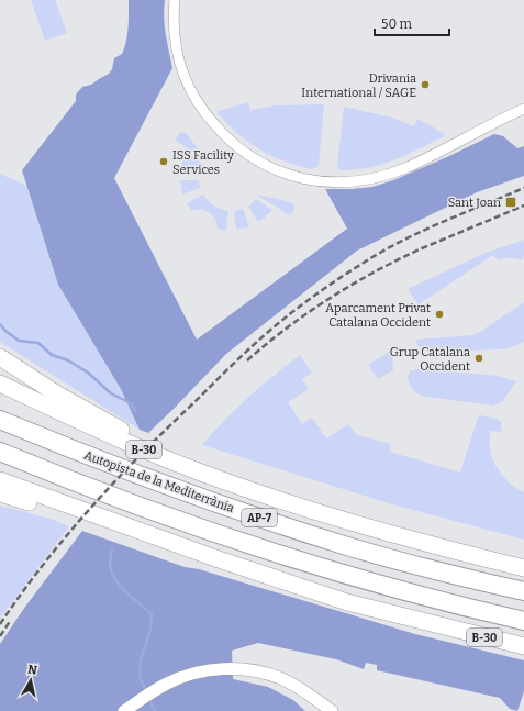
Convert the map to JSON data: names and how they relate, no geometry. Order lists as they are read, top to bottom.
{
  "streets": {
    "highway": ["B-30", "Autopista de la Mediterrània", "AP-7"]
  },
  "places": {
    "other": [
      "Drivania International / SAGE",
      "ISS Facility Services",
      "Aparcament Privat Catalana Occident",
      "Grup Catalana Occident"
    ],
    "transit": ["Sant Joan"]
  },
  "scale_bar": "50 m",
  "north": "top"
}
